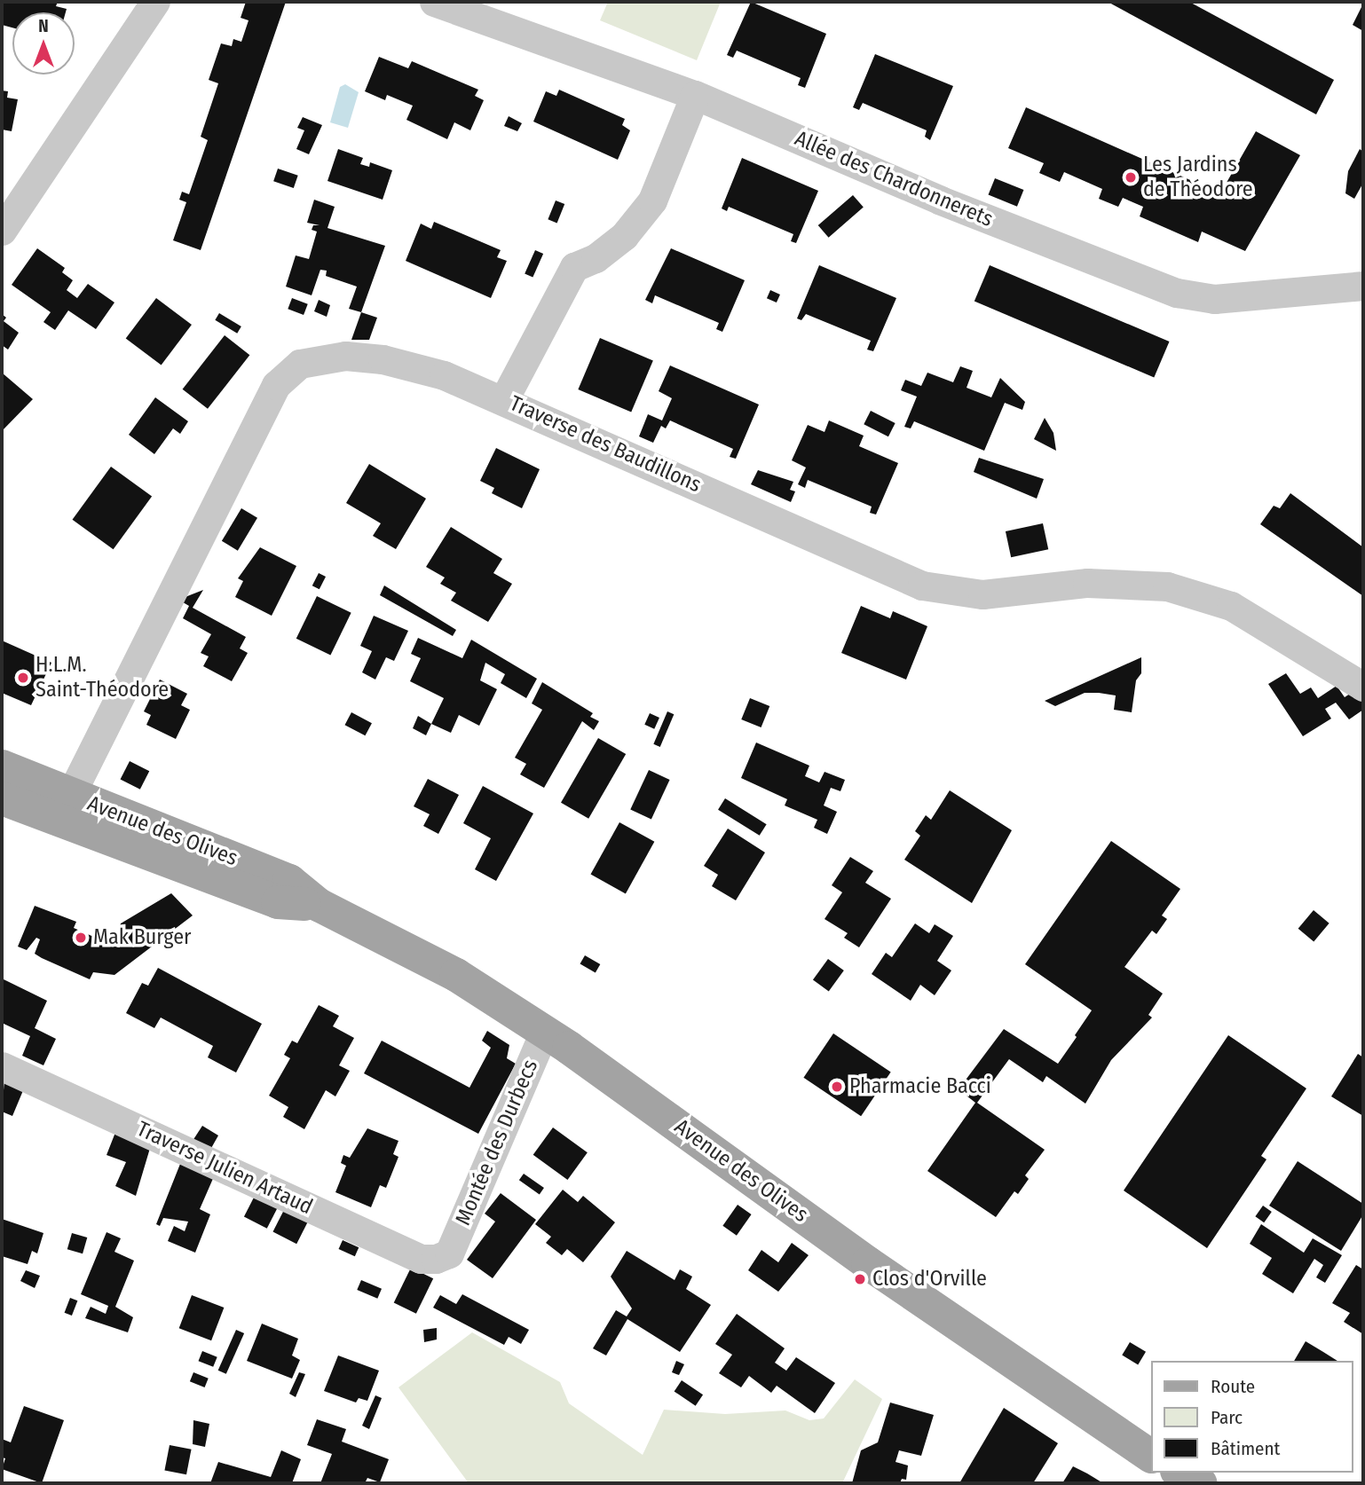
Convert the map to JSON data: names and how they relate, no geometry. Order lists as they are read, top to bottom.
{
  "streets": {
    "main road": ["Avenue des Olives"],
    "street": [
      "Allée des Chardonnerets",
      "Traverse des Baudillons",
      "Montée des Durbecs",
      "Traverse Julien Artaud"
    ]
  },
  "crossings": [
    ["Traverse des Baudillons", "Avenue des Olives"],
    ["Avenue des Olives", "Montée des Durbecs"],
    ["Montée des Durbecs", "Traverse Julien Artaud"]
  ],
  "places": [
    "Les Jardins de Théodore",
    "H.L.M. Saint-Théodore",
    "Mak Burger",
    "Pharmacie Bacci",
    "Clos d'Orville"
  ],
  "legend": ["Route", "Parc", "Bâtiment"],
  "north": "top"
}
